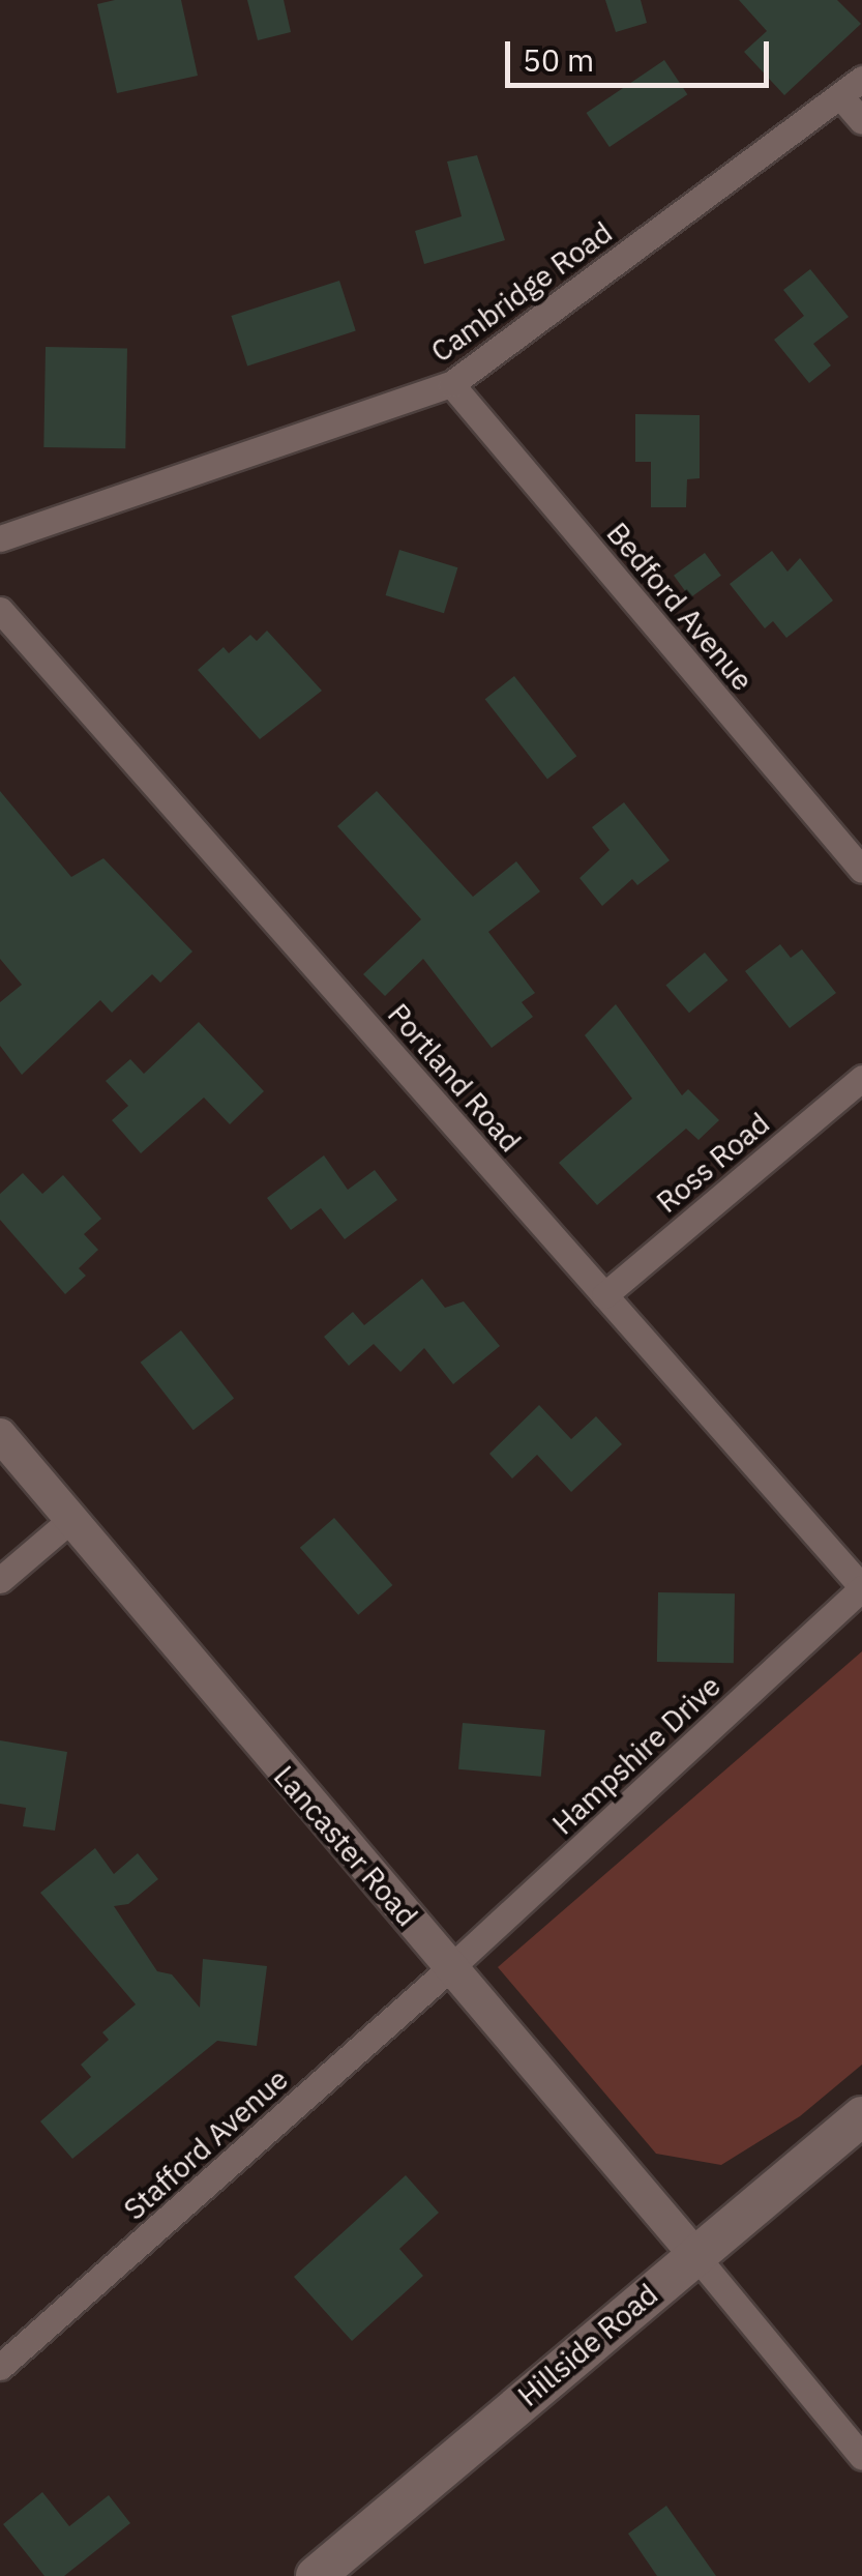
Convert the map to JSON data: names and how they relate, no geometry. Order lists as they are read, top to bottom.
{
  "streets": {
    "main road": ["Hillside Road"],
    "street": [
      "Cambridge Road",
      "Bedford Avenue",
      "Portland Road",
      "Ross Road",
      "Hampshire Drive",
      "Lancaster Road",
      "Stafford Avenue"
    ]
  },
  "crossings": [
    ["Cambridge Road", "Bedford Avenue"],
    ["Portland Road", "Ross Road"],
    ["Portland Road", "Hampshire Drive"],
    ["Hampshire Drive", "Lancaster Road"],
    ["Hampshire Drive", "Stafford Avenue"],
    ["Lancaster Road", "Stafford Avenue"],
    ["Lancaster Road", "Hillside Road"]
  ],
  "scale_bar": "50 m"
}
